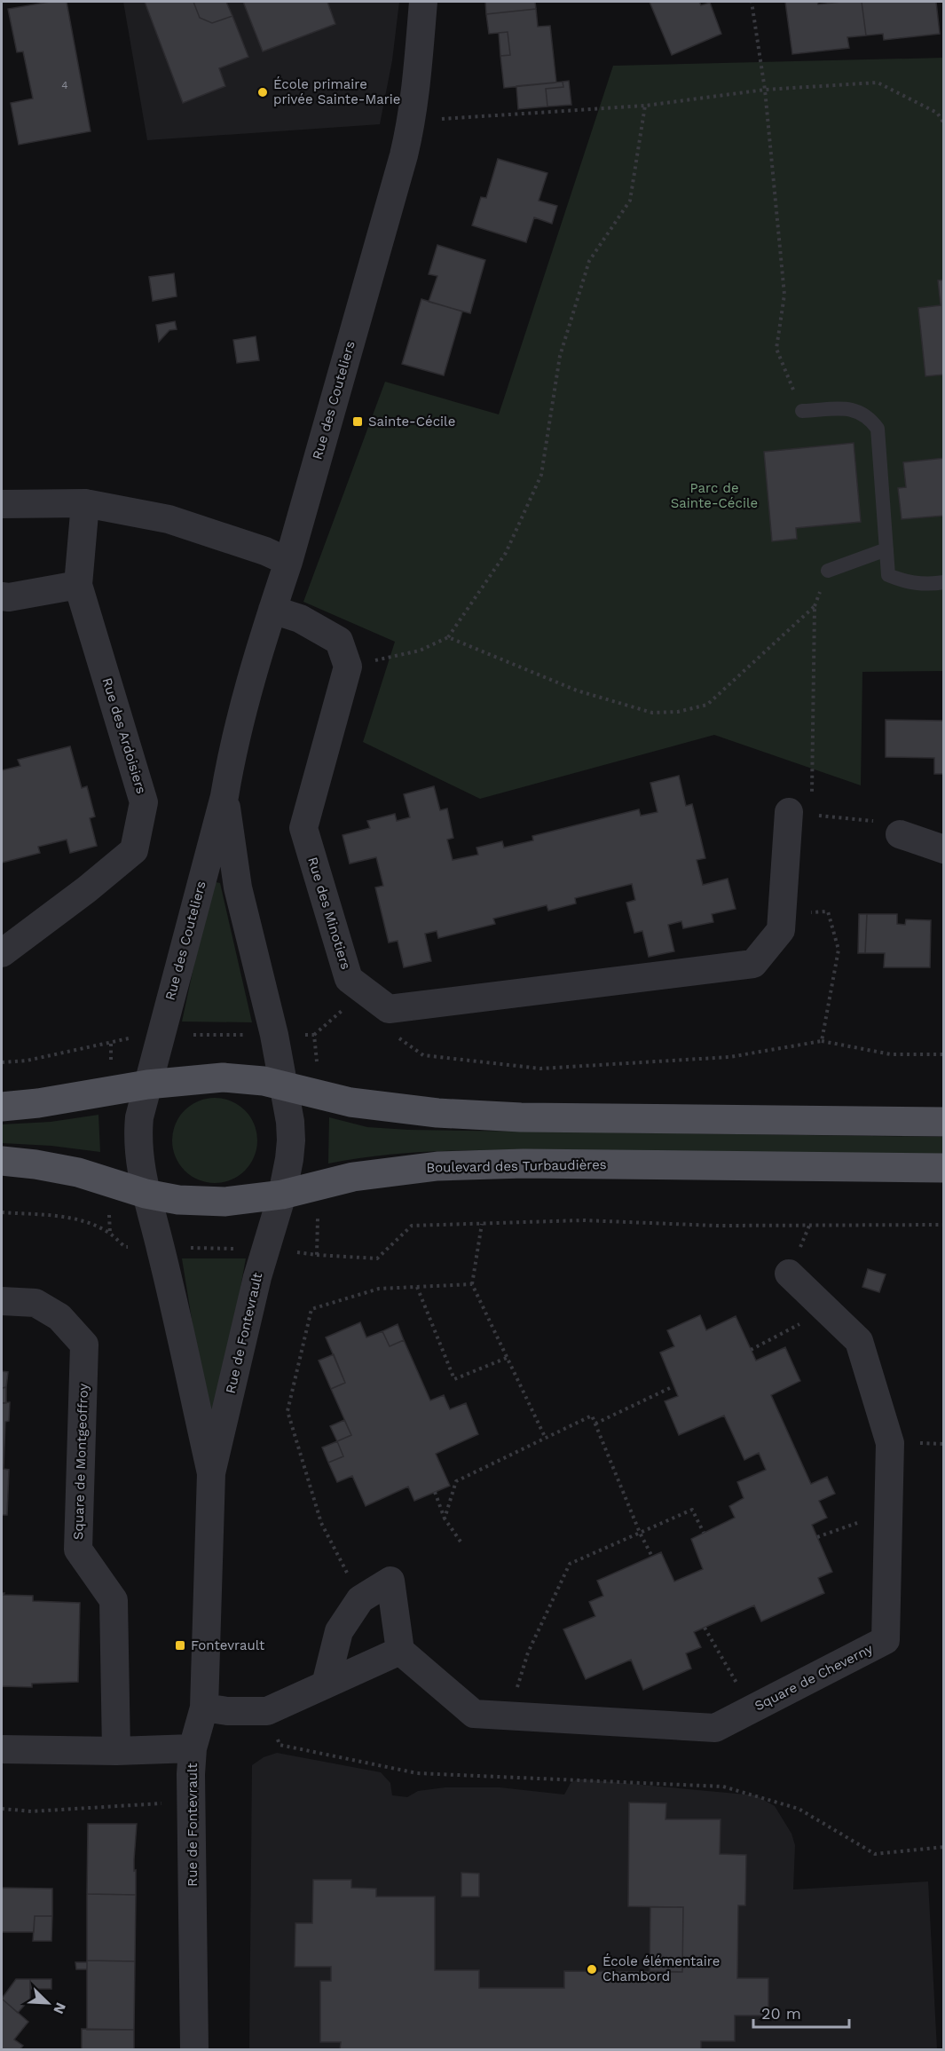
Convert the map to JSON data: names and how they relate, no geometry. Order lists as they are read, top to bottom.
{
  "streets": {
    "main road": ["Boulevard des Turbaudières"],
    "street": [
      "Rue des Couteliers",
      "Rue des Ardoisiers",
      "Rue des Minotiers",
      "Rue de Fontevrault",
      "Square de Montgeoffroy",
      "Square de Cheverny"
    ]
  },
  "crossings": [
    ["Rue des Couteliers", "Boulevard des Turbaudières"],
    ["Rue des Couteliers", "Rue de Fontevrault"],
    ["Boulevard des Turbaudières", "Rue de Fontevrault"]
  ],
  "parks": ["Parc de Sainte-Cécile"],
  "places": {
    "other": ["École primaire privée Sainte-Marie", "École élémentaire Chambord"],
    "transit": ["Sainte-Cécile", "Fontevrault"]
  },
  "house_numbers": ["4"],
  "scale_bar": "20 m",
  "north": "bottom right"
}
